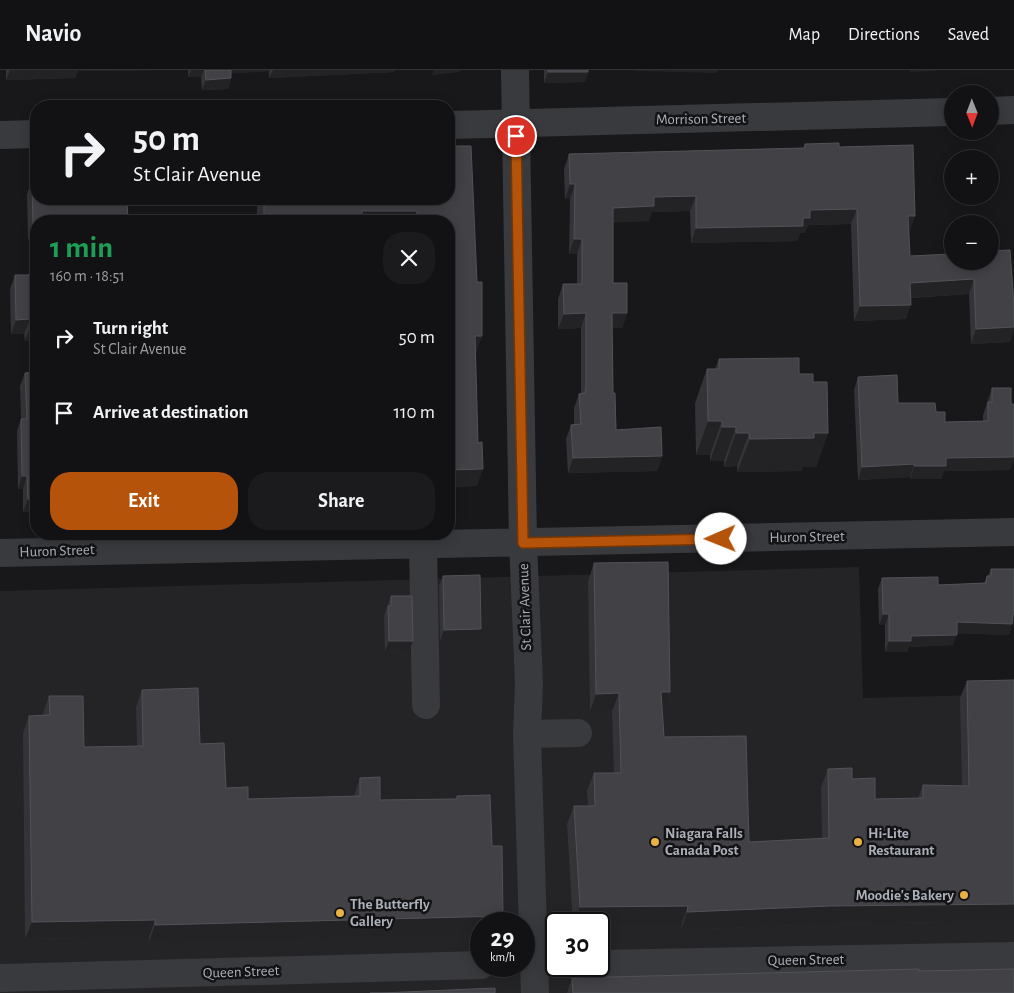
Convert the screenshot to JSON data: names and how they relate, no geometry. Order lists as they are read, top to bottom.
{
  "streets": {
    "street": [
      "Morrison Street",
      "Huron Street",
      "St Clair Avenue",
      "Queen Street"
    ]
  },
  "crossings": [
    ["Morrison Street", "St Clair Avenue"],
    ["Huron Street", "St Clair Avenue"]
  ],
  "places": [
    "Niagara Falls Canada Post",
    "Hi-Lite Restaurant",
    "Moodie's Bakery",
    "The Butterfly Gallery"
  ],
  "north": "bottom",
  "page": {
    "header": "Navio",
    "nav": ["Map", "Directions", "Saved"],
    "map_buttons": ["+", "−"],
    "turn": ["50 m", "St Clair Avenue"],
    "heading": ["1 min", "160 m · 18:51"],
    "list": [
      {
        "name": "Turn right",
        "note": "St Clair Avenue",
        "value": "50 m"
      },
      {
        "name": "Arrive at destination",
        "value": "110 m"
      }
    ],
    "buttons": ["Exit", "Share"],
    "speed": "29 km/h",
    "limit": "30"
  }
}
